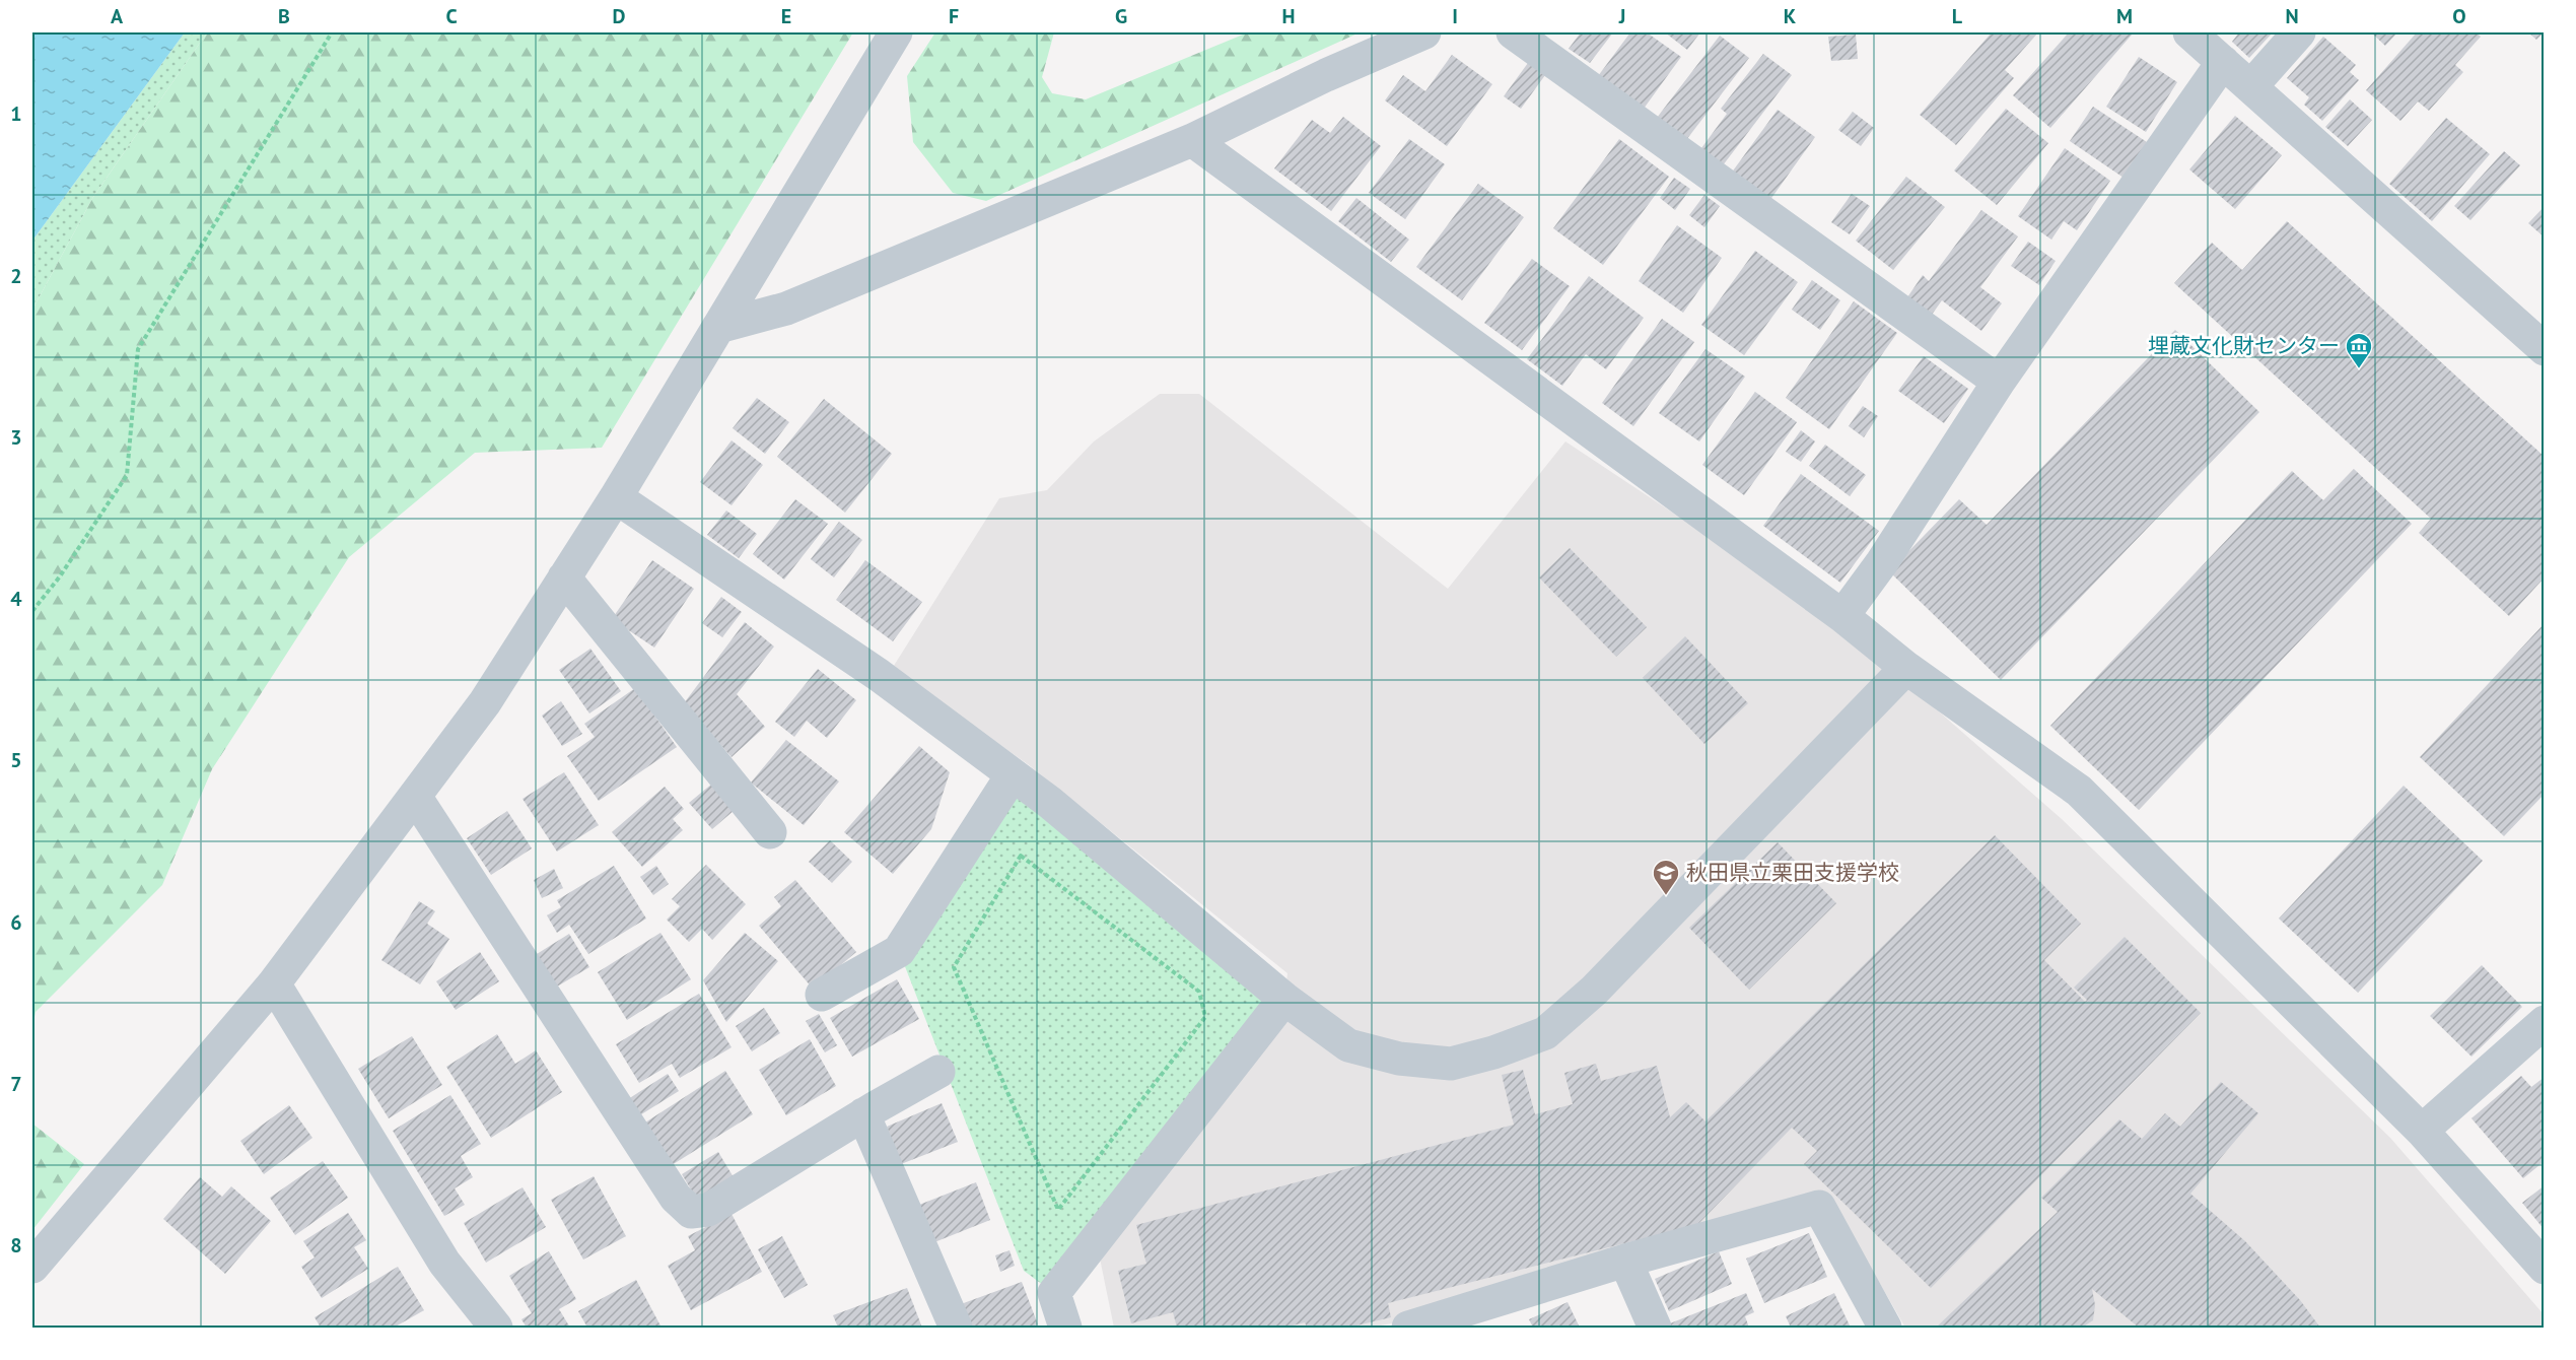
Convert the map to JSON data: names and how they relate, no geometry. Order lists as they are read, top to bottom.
{
  "places": {
    "museum": ["埋蔵文化財センター"],
    "school or university": ["秋田県立栗田支援学校"]
  },
  "grid": {
    "columns": [
      "A",
      "B",
      "C",
      "D",
      "E",
      "F",
      "G",
      "H",
      "I",
      "J",
      "K",
      "L",
      "M",
      "N",
      "O"
    ],
    "rows": [
      "1",
      "2",
      "3",
      "4",
      "5",
      "6",
      "7",
      "8"
    ]
  }
}
